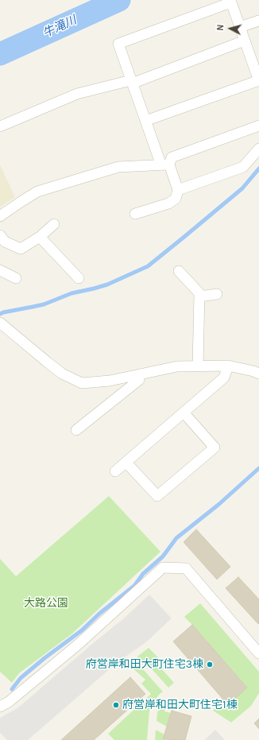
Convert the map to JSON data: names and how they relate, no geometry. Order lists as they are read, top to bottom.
{
  "water": ["牛滝川"],
  "parks": ["大路公園"],
  "places": ["府営岸和田大町住宅3棟", "府営岸和田大町住宅1棟"],
  "north": "left"
}
